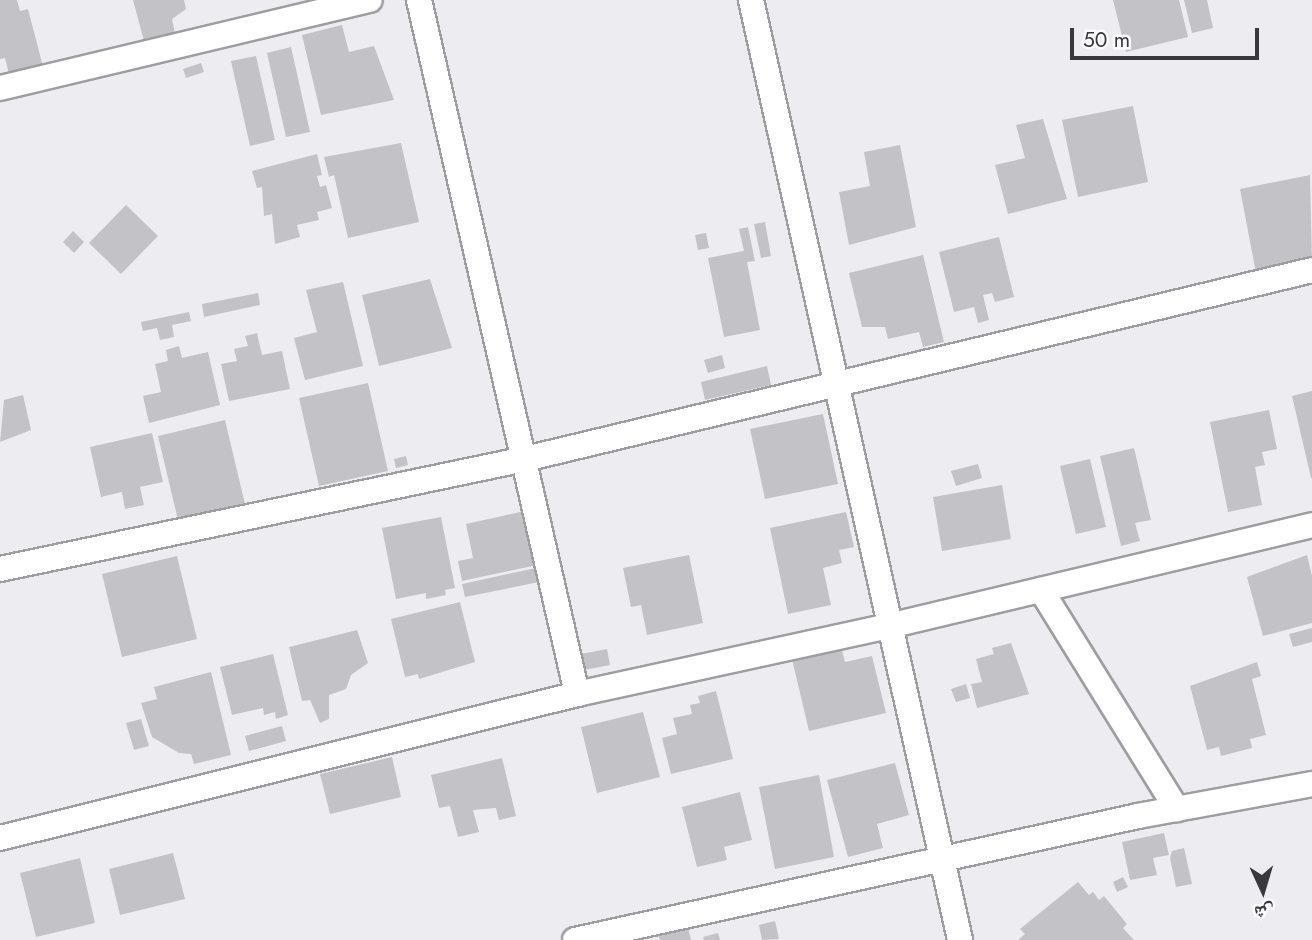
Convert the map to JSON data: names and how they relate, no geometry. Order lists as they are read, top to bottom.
{
  "scale_bar": "50 m",
  "north": "bottom"
}
